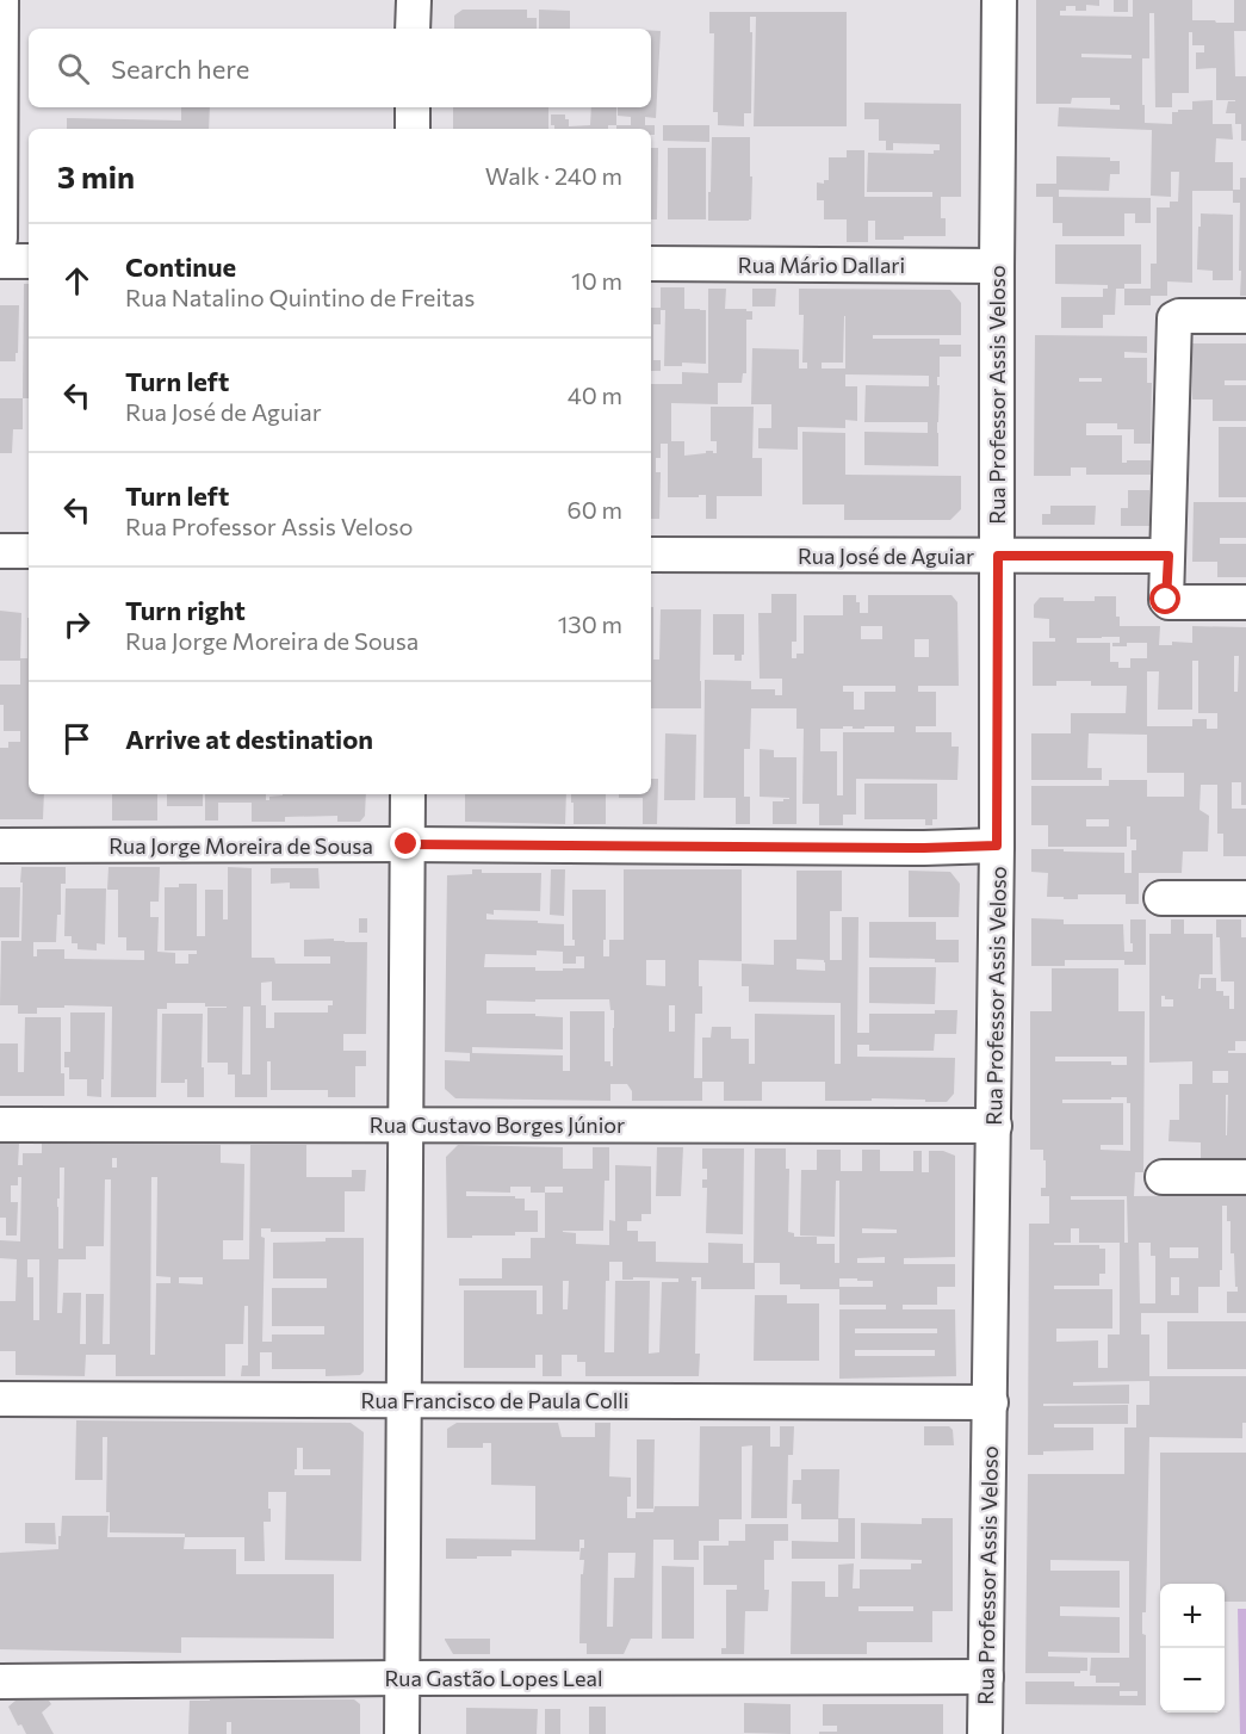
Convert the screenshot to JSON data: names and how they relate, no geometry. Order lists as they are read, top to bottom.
{
  "streets": {
    "street": [
      "Rua Mário Dallari",
      "Rua Professor Assis Veloso",
      "Rua José de Aguiar",
      "Rua Jorge Moreira de Sousa",
      "Rua Gustavo Borges Júnior",
      "Rua Francisco de Paula Colli",
      "Rua Gastão Lopes Leal"
    ]
  },
  "crossings": [
    ["Rua Mário Dallari", "Rua Professor Assis Veloso"],
    ["Rua Professor Assis Veloso", "Rua José de Aguiar"],
    ["Rua Professor Assis Veloso", "Rua Jorge Moreira de Sousa"],
    ["Rua Professor Assis Veloso", "Rua Gustavo Borges Júnior"],
    ["Rua Professor Assis Veloso", "Rua Francisco de Paula Colli"],
    ["Rua Professor Assis Veloso", "Rua Gastão Lopes Leal"]
  ],
  "page": {
    "search": "Search here",
    "heading": ["3 min", "Walk · 240 m"],
    "list": [
      ["Continue", "Rua Natalino Quintino de Freitas", "10 m"],
      ["Turn left", "Rua José de Aguiar", "40 m"],
      ["Turn left", "Rua Professor Assis Veloso", "60 m"],
      ["Turn right", "Rua Jorge Moreira de Sousa", "130 m"],
      "Arrive at destination"
    ],
    "map_buttons": ["+", "−"]
  }
}
